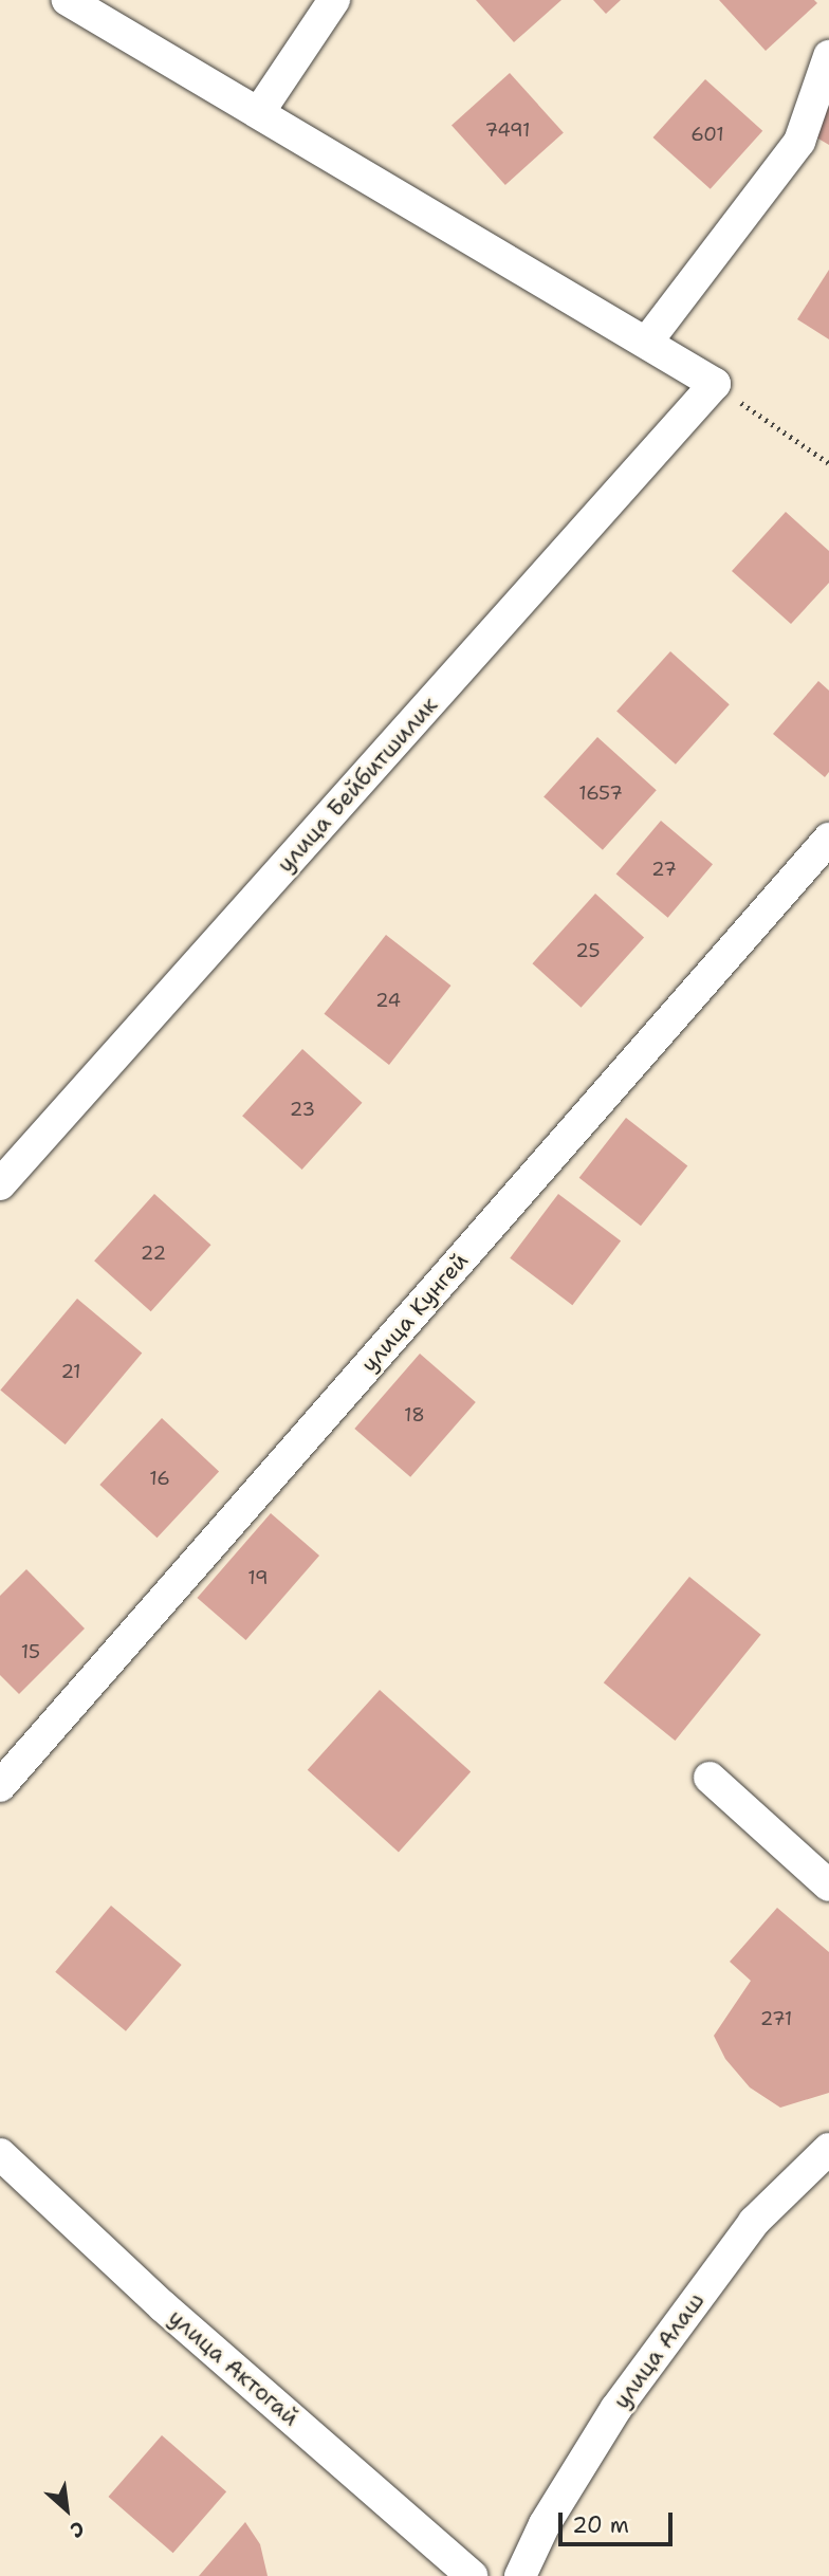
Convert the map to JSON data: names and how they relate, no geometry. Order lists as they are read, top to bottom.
{
  "streets": {
    "street": [
      "улица Бейбитшилик",
      "улица Кунгей",
      "улица Алаш",
      "улица Актогай"
    ]
  },
  "house_numbers": [
    "7491",
    "601",
    "1657",
    "27",
    "25",
    "24",
    "23",
    "22",
    "21",
    "18",
    "16",
    "19",
    "15",
    "271"
  ],
  "scale_bar": "20 m",
  "north": "bottom right"
}
